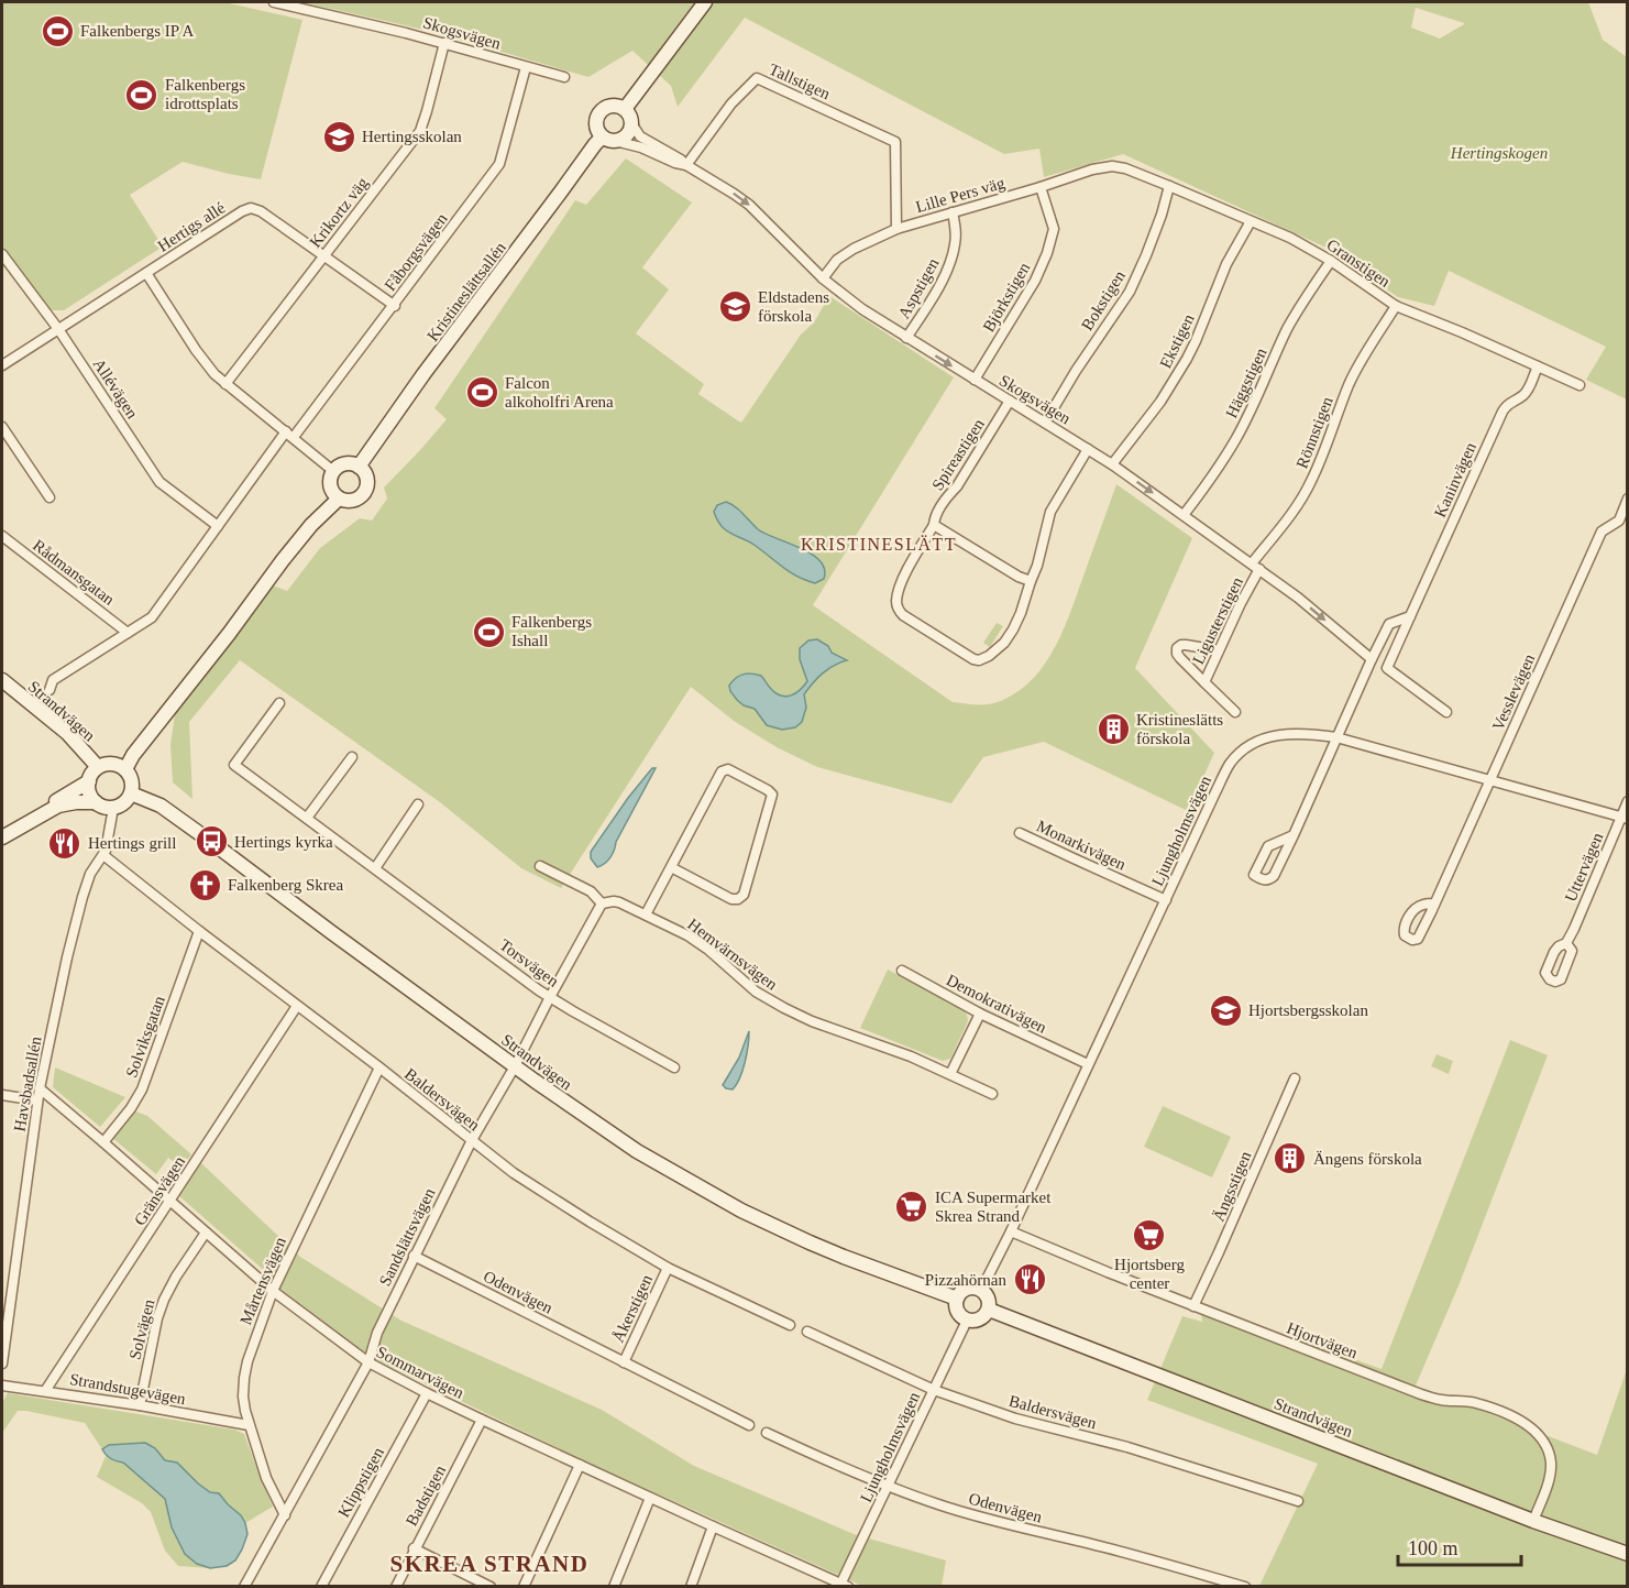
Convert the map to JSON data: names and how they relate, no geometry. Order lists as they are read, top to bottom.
{
  "streets": {
    "street": [
      "Skogsvägen",
      "Tallstigen",
      "Lille Pers väg",
      "Krikortz väg",
      "Hertigs allé",
      "Fåborgsvägen",
      "Granstigen",
      "Aspstigen",
      "Kristineslättsallén",
      "Björkstigen",
      "Bokstigen",
      "Ekstigen",
      "Häggstigen",
      "Allévägen",
      "Rönnstigen",
      "Spireastigen",
      "Kaninvägen",
      "Rådmansgatan",
      "Ligusterstigen",
      "Vesslevägen",
      "Strandvägen",
      "Ljungholmsvägen",
      "Monarkivägen",
      "Uttervägen",
      "Hemvärnsvägen",
      "Torsvägen",
      "Demokrativägen",
      "Solviksgatan",
      "Havsbadsallén",
      "Baldersvägen",
      "Ängsstigen",
      "Gränsvägen",
      "Sandslättsvägen",
      "Mårtensvägen",
      "Odenvägen",
      "Åkerstigen",
      "Solvägen",
      "Hjortvägen",
      "Sommarvägen",
      "Strandstugevägen",
      "Klippstigen",
      "Badstigen"
    ]
  },
  "crossings": [
    ["Skogsvägen", "Tallstigen"],
    ["Skogsvägen", "Lille Pers väg"],
    ["Skogsvägen", "Krikortz väg"],
    ["Skogsvägen", "Fåborgsvägen"],
    ["Skogsvägen", "Aspstigen"],
    ["Skogsvägen", "Kristineslättsallén"],
    ["Skogsvägen", "Björkstigen"],
    ["Skogsvägen", "Bokstigen"],
    ["Skogsvägen", "Ekstigen"],
    ["Skogsvägen", "Häggstigen"],
    ["Skogsvägen", "Rönnstigen"],
    ["Skogsvägen", "Spireastigen"],
    ["Skogsvägen", "Ligusterstigen"],
    ["Tallstigen", "Lille Pers väg"],
    ["Lille Pers väg", "Granstigen"],
    ["Lille Pers väg", "Aspstigen"],
    ["Lille Pers väg", "Björkstigen"],
    ["Krikortz väg", "Hertigs allé"],
    ["Hertigs allé", "Fåborgsvägen"],
    ["Hertigs allé", "Allévägen"],
    ["Fåborgsvägen", "Allévägen"],
    ["Fåborgsvägen", "Rådmansgatan"],
    ["Granstigen", "Bokstigen"],
    ["Granstigen", "Ekstigen"],
    ["Granstigen", "Häggstigen"],
    ["Granstigen", "Rönnstigen"],
    ["Granstigen", "Kaninvägen"],
    ["Rönnstigen", "Ligusterstigen"],
    ["Vesslevägen", "Ljungholmsvägen"],
    ["Strandvägen", "Ljungholmsvägen"],
    ["Strandvägen", "Havsbadsallén"],
    ["Strandvägen", "Sandslättsvägen"],
    ["Strandvägen", "Hjortvägen"],
    ["Ljungholmsvägen", "Monarkivägen"],
    ["Ljungholmsvägen", "Uttervägen"],
    ["Ljungholmsvägen", "Demokrativägen"],
    ["Ljungholmsvägen", "Baldersvägen"],
    ["Ljungholmsvägen", "Odenvägen"],
    ["Ljungholmsvägen", "Hjortvägen"],
    ["Ljungholmsvägen", "Sommarvägen"],
    ["Hemvärnsvägen", "Sandslättsvägen"],
    ["Torsvägen", "Sandslättsvägen"],
    ["Solviksgatan", "Baldersvägen"],
    ["Solviksgatan", "Sommarvägen"],
    ["Havsbadsallén", "Baldersvägen"],
    ["Havsbadsallén", "Sommarvägen"],
    ["Baldersvägen", "Gränsvägen"],
    ["Baldersvägen", "Sandslättsvägen"],
    ["Baldersvägen", "Mårtensvägen"],
    ["Baldersvägen", "Åkerstigen"],
    ["Ängsstigen", "Hjortvägen"],
    ["Gränsvägen", "Sommarvägen"],
    ["Gränsvägen", "Strandstugevägen"],
    ["Sandslättsvägen", "Mårtensvägen"],
    ["Sandslättsvägen", "Odenvägen"],
    ["Sandslättsvägen", "Sommarvägen"],
    ["Mårtensvägen", "Sommarvägen"],
    ["Mårtensvägen", "Strandstugevägen"],
    ["Odenvägen", "Åkerstigen"],
    ["Solvägen", "Sommarvägen"],
    ["Solvägen", "Strandstugevägen"],
    ["Sommarvägen", "Klippstigen"],
    ["Sommarvägen", "Badstigen"]
  ],
  "one_way": ["Skogsvägen"],
  "districts": ["KRISTINESLÄTT", "SKREA STRAND"],
  "parks": ["Hertingskogen"],
  "places": {
    "sports": [
      "Falkenbergs IP A",
      "Falkenbergs idrottsplats",
      "Falcon alkoholfri Arena",
      "Falkenbergs Ishall"
    ],
    "school or university": ["Hertingsskolan", "Eldstadens förskola", "Hjortsbergsskolan"],
    "building": ["Kristineslätts förskola", "Ängens förskola"],
    "bus stop": ["Hertings kyrka"],
    "restaurant": ["Hertings grill", "Pizzahörnan"],
    "church": ["Falkenberg Skrea"],
    "supermarket": ["ICA Supermarket Skrea Strand", "Hjortsberg center"]
  },
  "scale_bar": "100 m"
}
